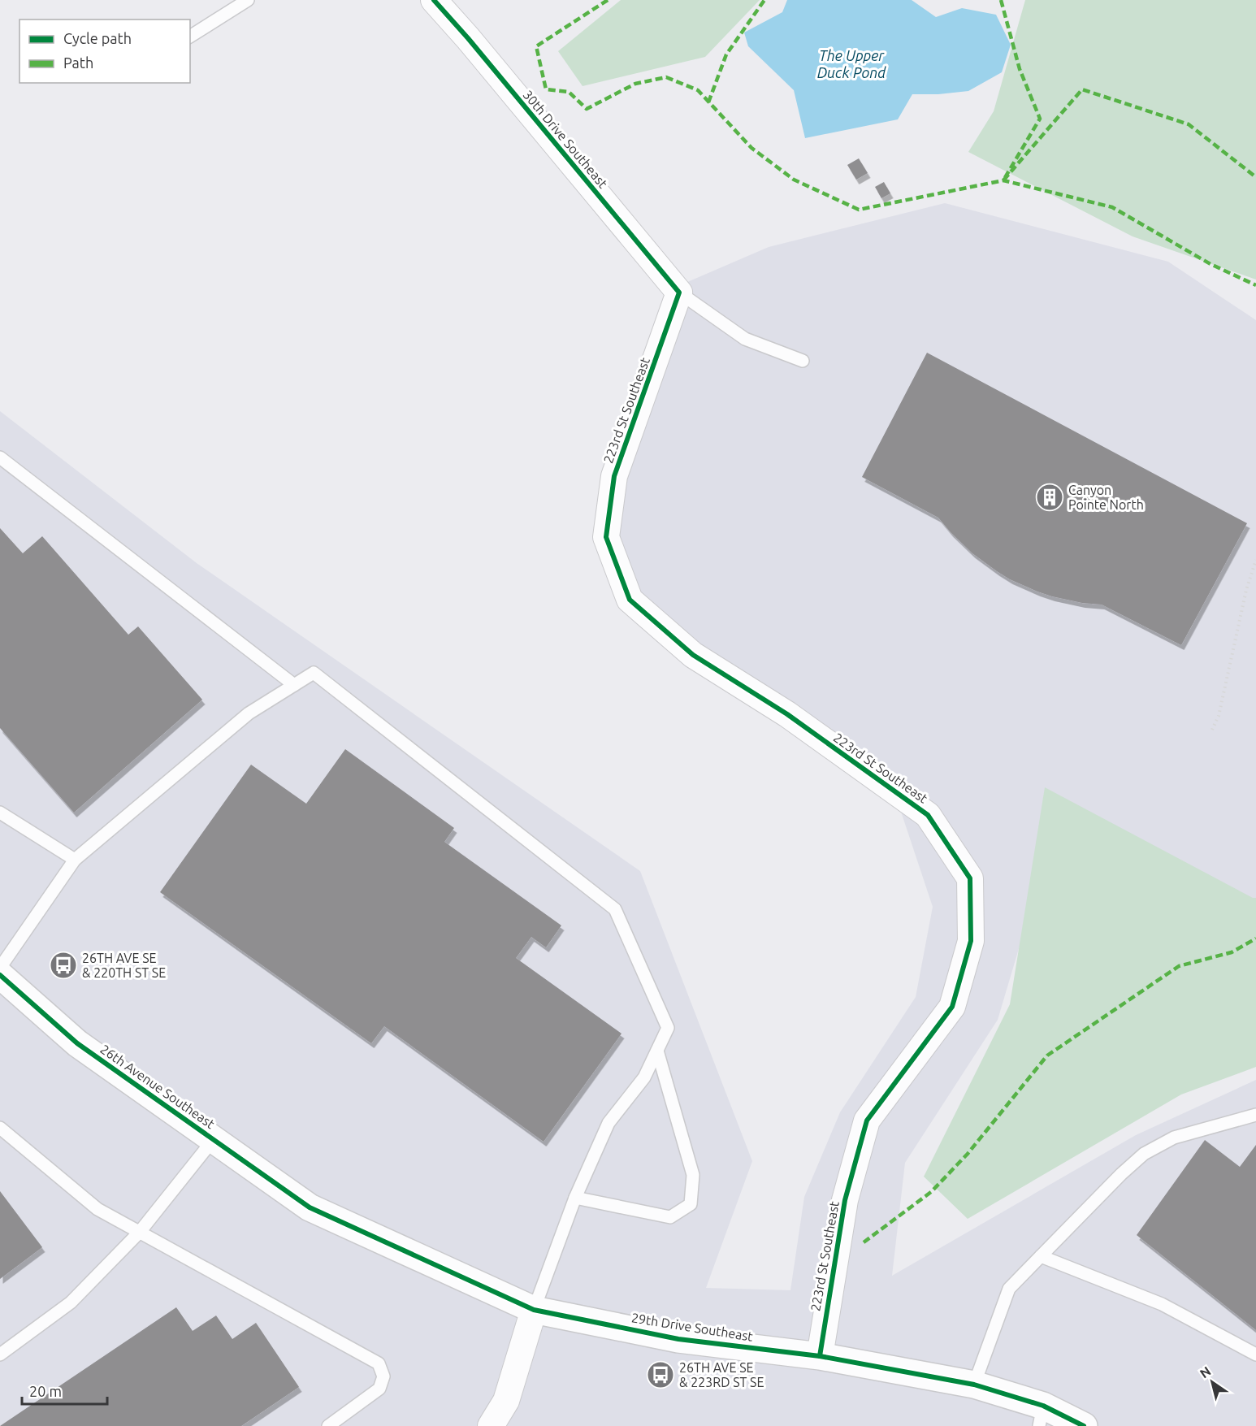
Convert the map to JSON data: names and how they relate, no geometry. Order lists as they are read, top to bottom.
{
  "streets": {
    "street": [
      "30th Drive Southeast",
      "223rd St Southeast",
      "26th Avenue Southeast",
      "29th Drive Southeast"
    ]
  },
  "crossings": [
    ["30th Drive Southeast", "223rd St Southeast"],
    ["223rd St Southeast", "29th Drive Southeast"],
    ["26th Avenue Southeast", "29th Drive Southeast"]
  ],
  "water": ["The Upper Duck Pond"],
  "places": {
    "building": ["Canyon Pointe North"],
    "bus stop": ["26TH AVE SE & 220TH ST SE", "26TH AVE SE & 223RD ST SE"]
  },
  "legend": ["Cycle path", "Path"],
  "scale_bar": "20 m",
  "north": "top left"
}
